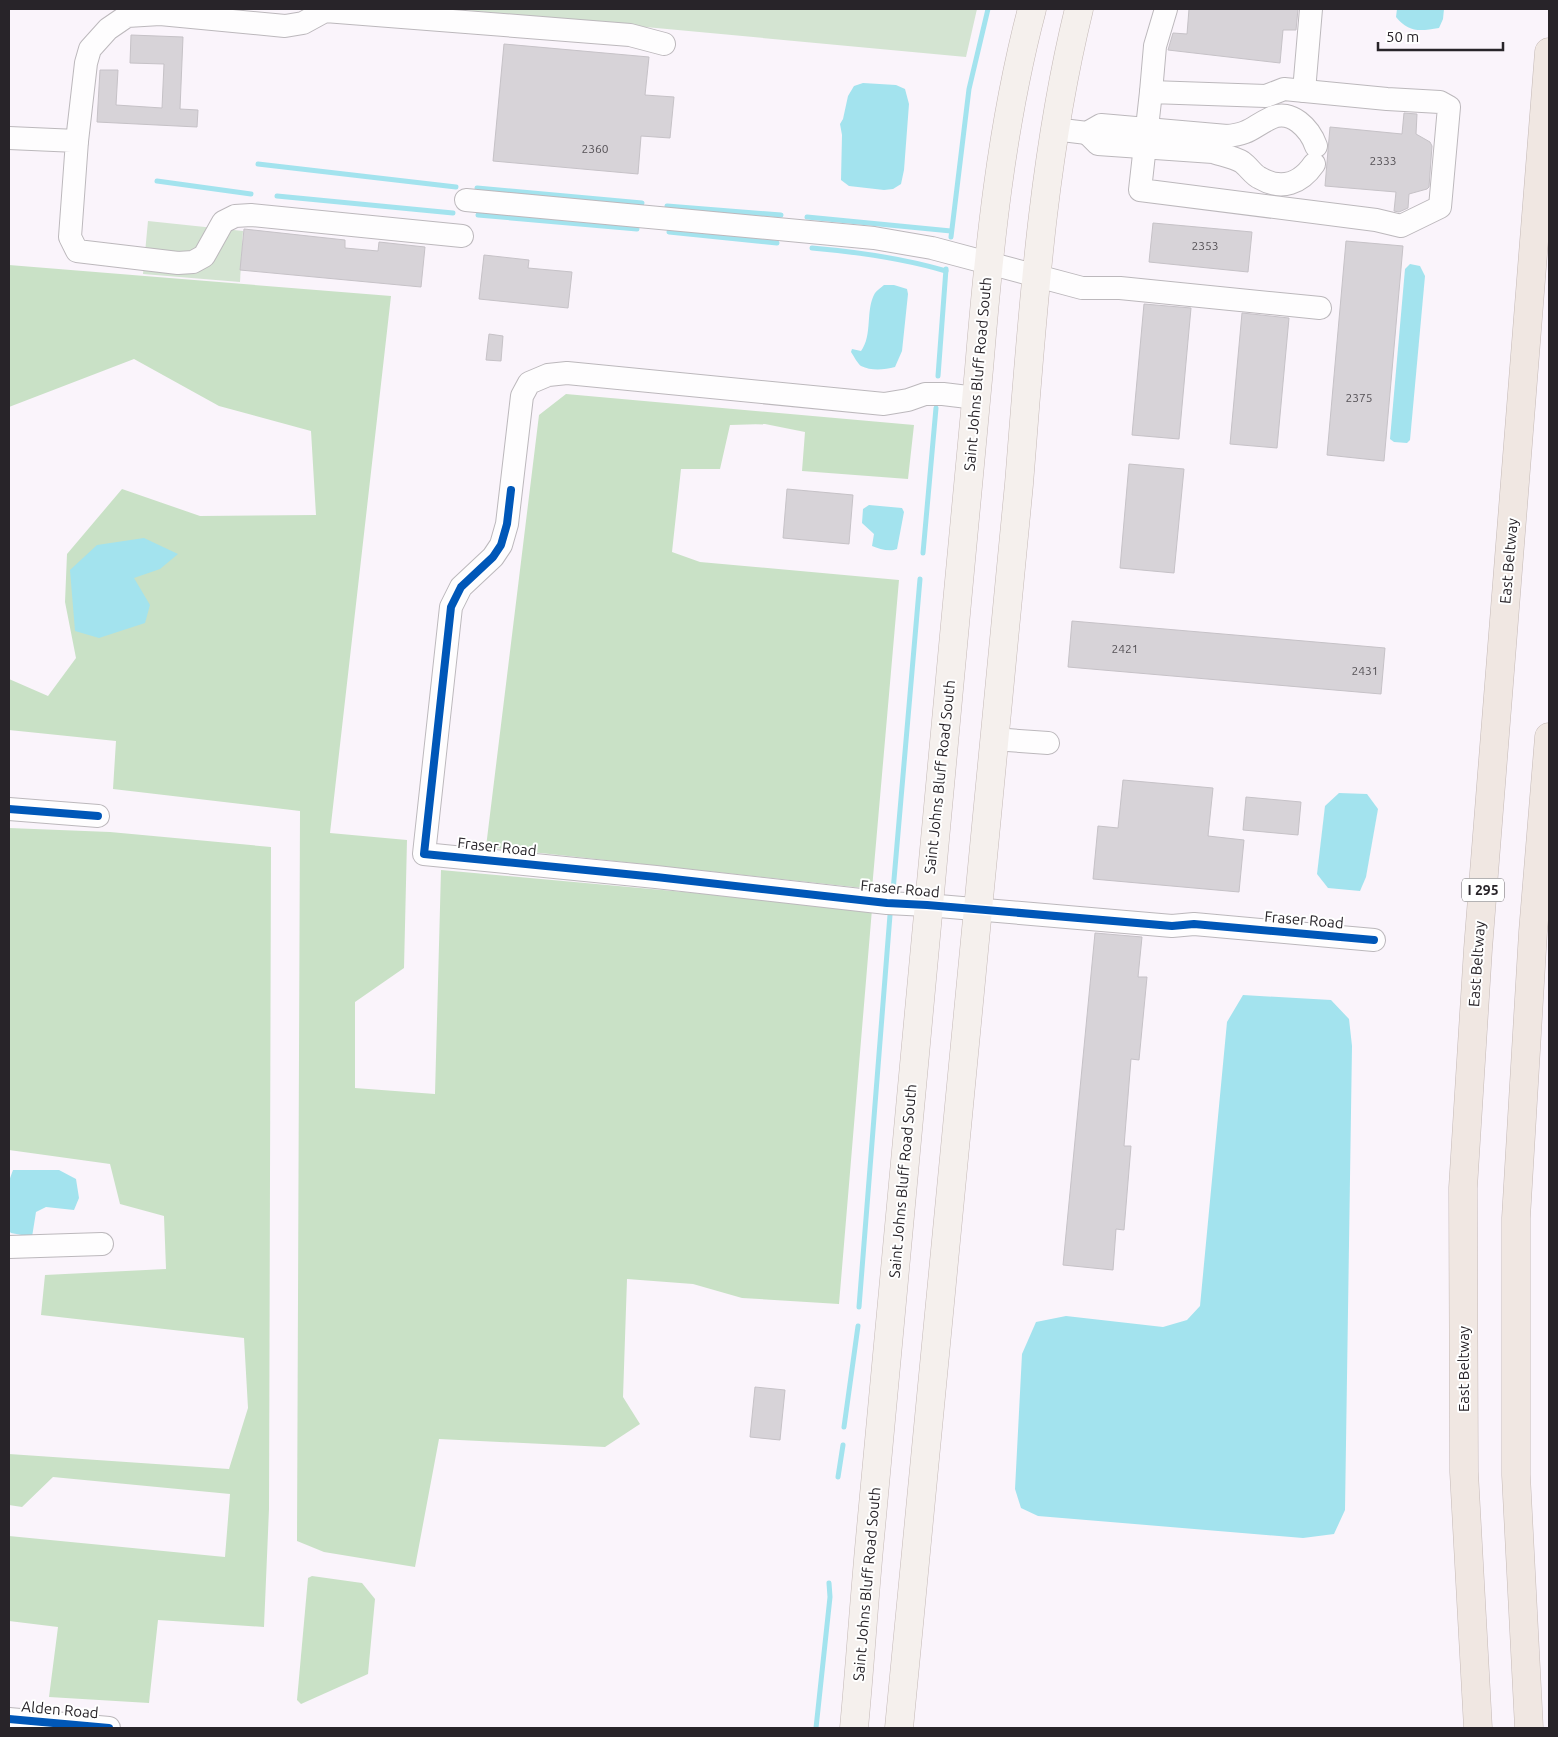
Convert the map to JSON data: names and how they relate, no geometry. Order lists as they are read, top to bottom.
{
  "streets": {
    "highway": ["East Beltway", "I 295"],
    "main road": ["Saint Johns Bluff Road South"],
    "street": ["Fraser Road", "Alden Road"]
  },
  "crossings": [
    ["Saint Johns Bluff Road South", "Fraser Road"]
  ],
  "house_numbers": [
    "2360",
    "2333",
    "2353",
    "2375",
    "2421",
    "2431"
  ],
  "scale_bar": "50 m"
}
